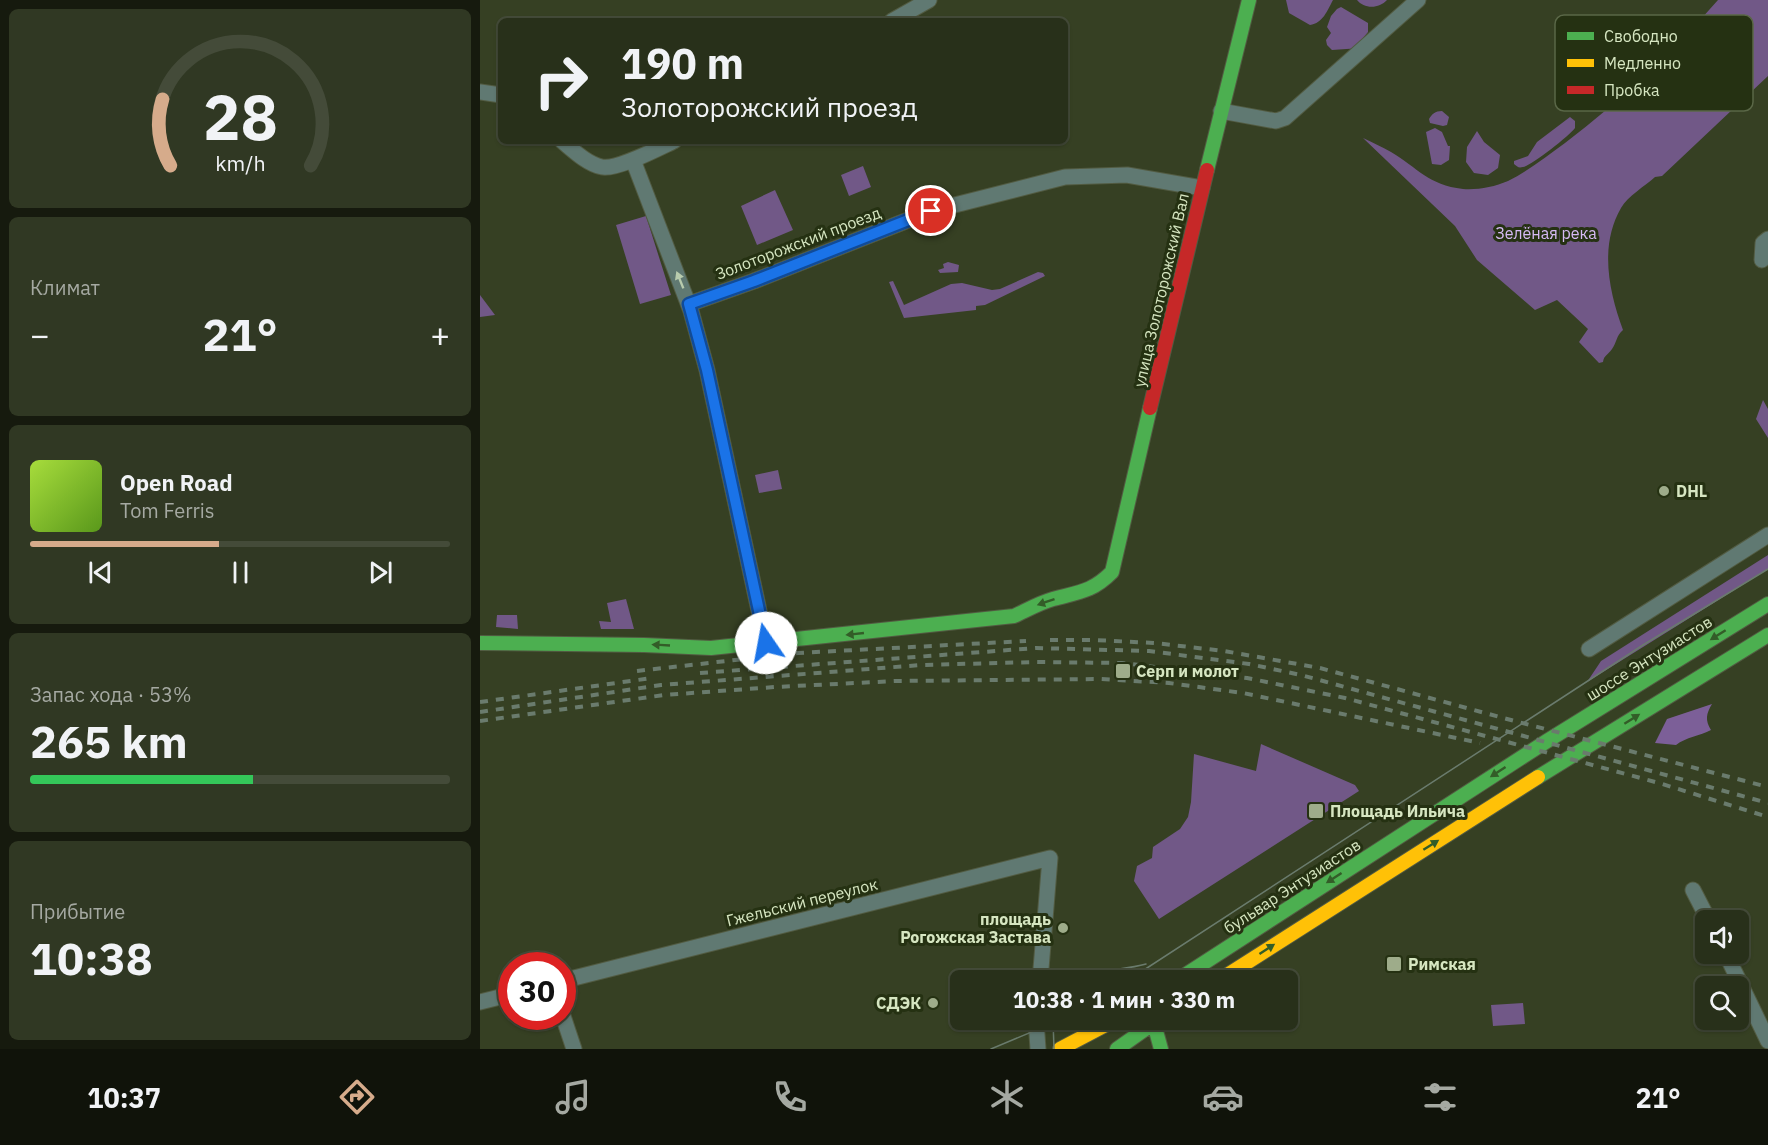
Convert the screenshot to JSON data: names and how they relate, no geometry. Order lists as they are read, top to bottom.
{
  "streets": {
    "main road": ["улица Золоторожский Вал", "шоссе Энтузиастов", "бульвар Энтузиастов"],
    "street": ["Золоторожский проезд", "Гжельский переулок"]
  },
  "crossings": [
    ["Золоторожский проезд", "улица Золоторожский Вал"],
    ["шоссе Энтузиастов", "бульвар Энтузиастов"]
  ],
  "one_way": ["улица Золоторожский Вал"],
  "parks": ["Зелёная река"],
  "places": {
    "other": ["DHL", "площадь Рогожская Застава", "СДЭК"],
    "transit": ["Серп и молот", "Площадь Ильича", "Римская"]
  },
  "legend": ["Свободно", "Медленно", "Пробка"],
  "page": {
    "turn": ["190 m", "Золоторожский проезд"],
    "tile": [
      "Климат",
      ["Запас хода · 53%", "265 km"],
      ["Прибытие", "10:38"]
    ],
    "heat": ["−", "21°", "+"],
    "song": ["Open Road", "Tom Ferris"],
    "limit": "30",
    "trip": "10:38 · 1 мин · 330 m",
    "tabs": ["10:37", "21°"],
    "gauge": ["28", "km/h"]
  }
}
